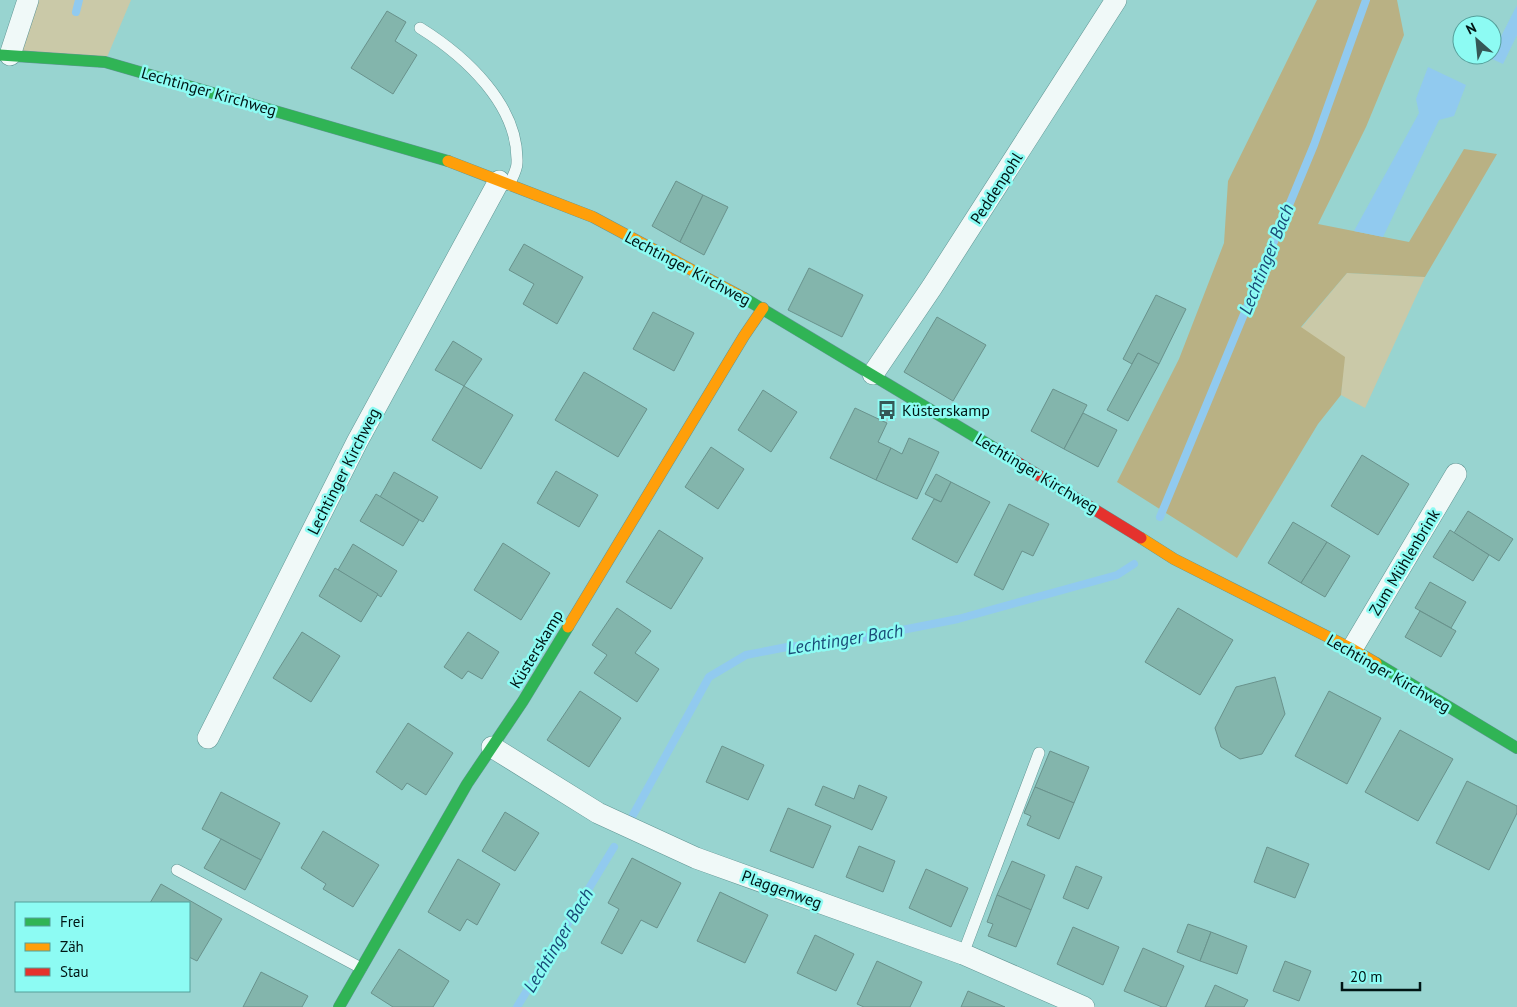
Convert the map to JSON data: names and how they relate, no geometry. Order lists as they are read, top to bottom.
{
  "streets": {
    "street": [
      "Lechtinger Kirchweg",
      "Peddenpohl",
      "Zum Mühlenbrink",
      "Küsterskamp",
      "Plaggenweg"
    ]
  },
  "crossings": [
    ["Lechtinger Kirchweg", "Peddenpohl"],
    ["Lechtinger Kirchweg", "Zum Mühlenbrink"],
    ["Lechtinger Kirchweg", "Küsterskamp"],
    ["Küsterskamp", "Plaggenweg"]
  ],
  "water": ["Lechtinger Bach"],
  "places": {
    "bus stop": ["Küsterskamp"]
  },
  "legend": ["Frei", "Zäh", "Stau"],
  "scale_bar": "20 m",
  "north": "top left"
}
